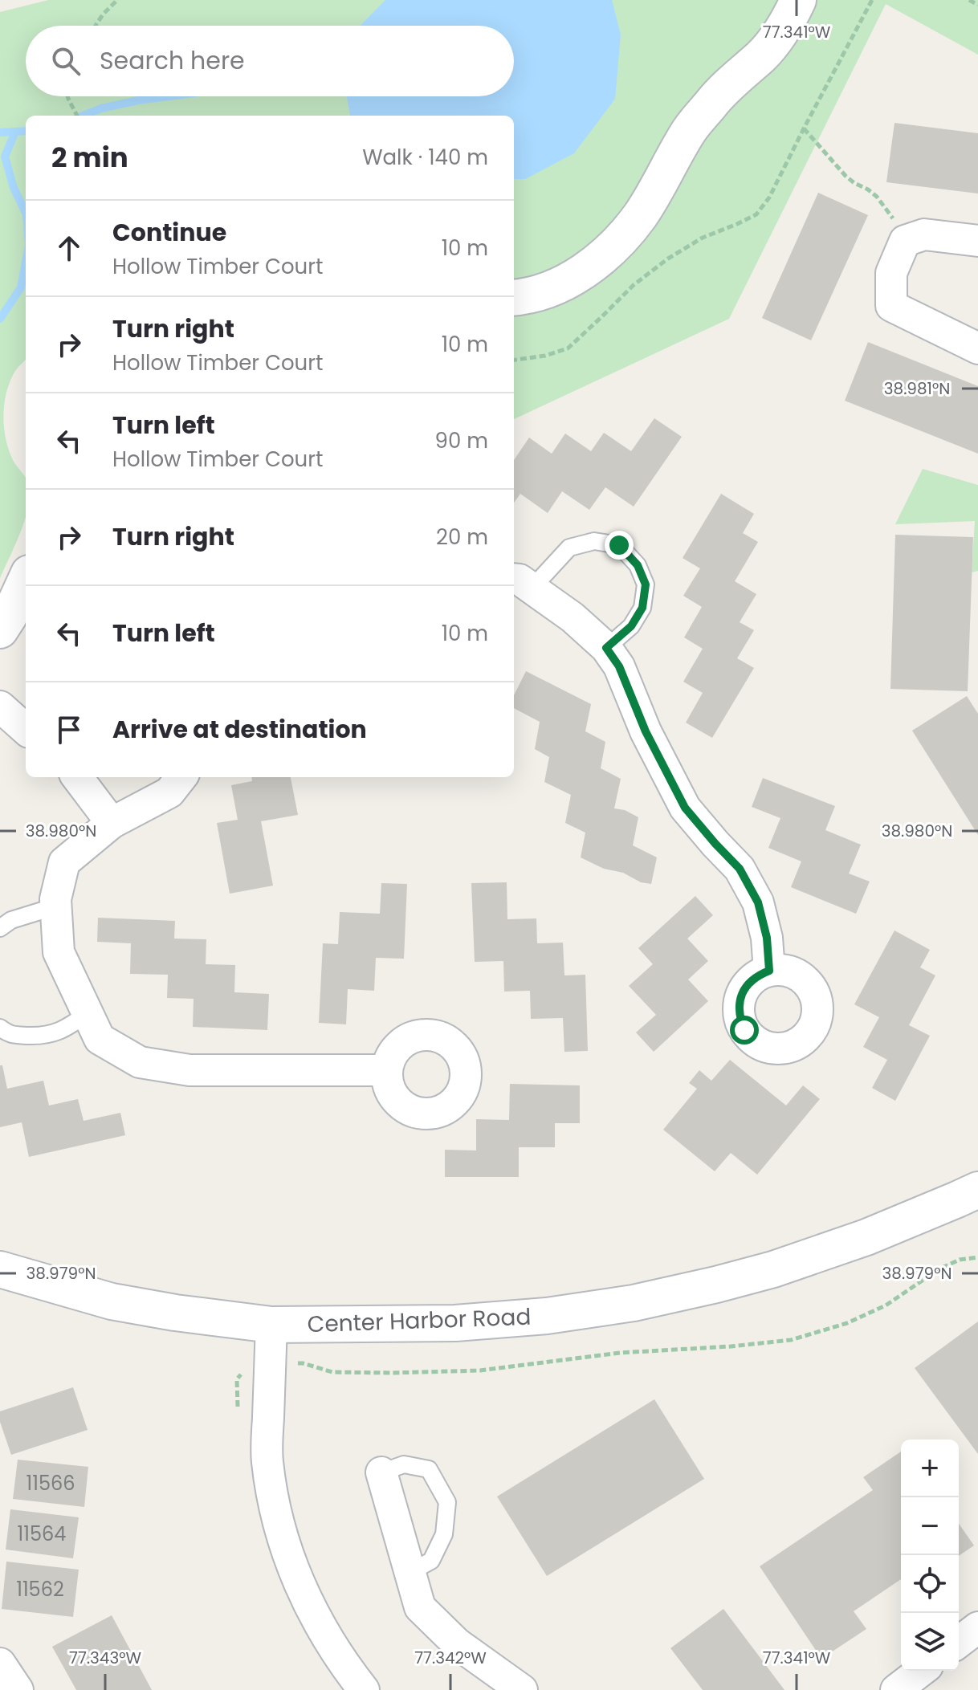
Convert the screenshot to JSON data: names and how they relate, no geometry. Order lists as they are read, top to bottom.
{
  "streets": {
    "street": ["Center Harbor Road"]
  },
  "house_numbers": ["11566", "11564", "11562"],
  "page": {
    "search": "Search here",
    "heading": ["2 min", "Walk · 140 m"],
    "list": [
      ["Continue", "Hollow Timber Court", "10 m"],
      ["Turn right", "Hollow Timber Court", "10 m"],
      ["Turn left", "Hollow Timber Court", "90 m"],
      ["Turn right", "20 m"],
      ["Turn left", "10 m"],
      "Arrive at destination"
    ],
    "map_buttons": ["+", "−"]
  },
  "coordinates": [
    "77.341°W",
    "38.981°N",
    "38.980°N",
    "38.979°N",
    "77.343°W",
    "77.342°W"
  ]
}
